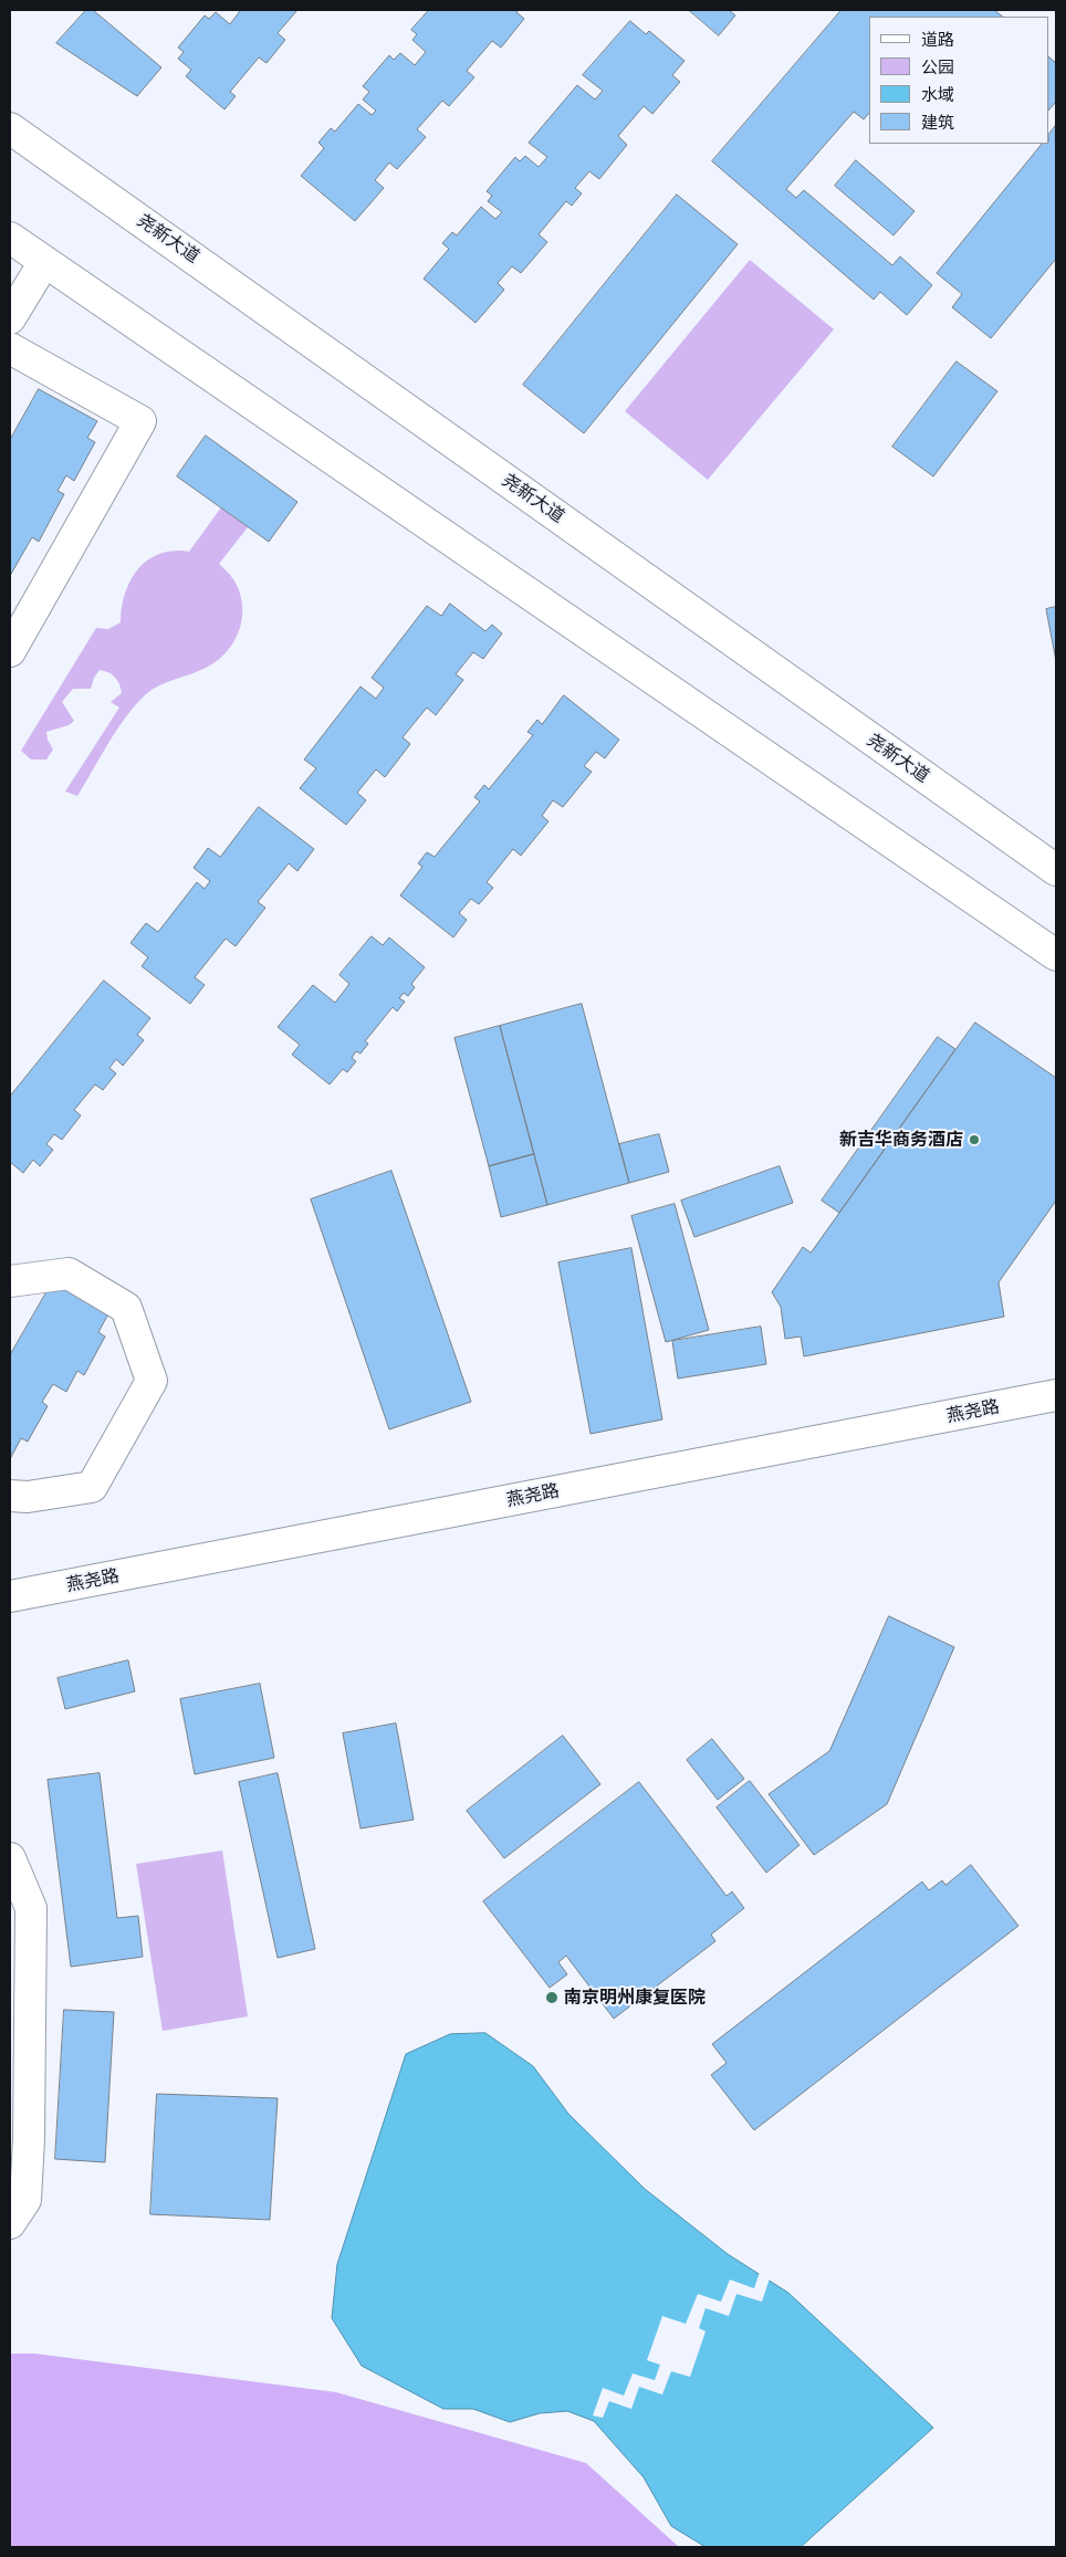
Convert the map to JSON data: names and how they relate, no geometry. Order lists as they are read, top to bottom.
{
  "streets": {
    "main road": ["尧新大道", "燕尧路"]
  },
  "places": ["新吉华商务酒店", "南京明州康复医院"],
  "legend": [
    "道路",
    "公园",
    "水域",
    "建筑"
  ]
}
